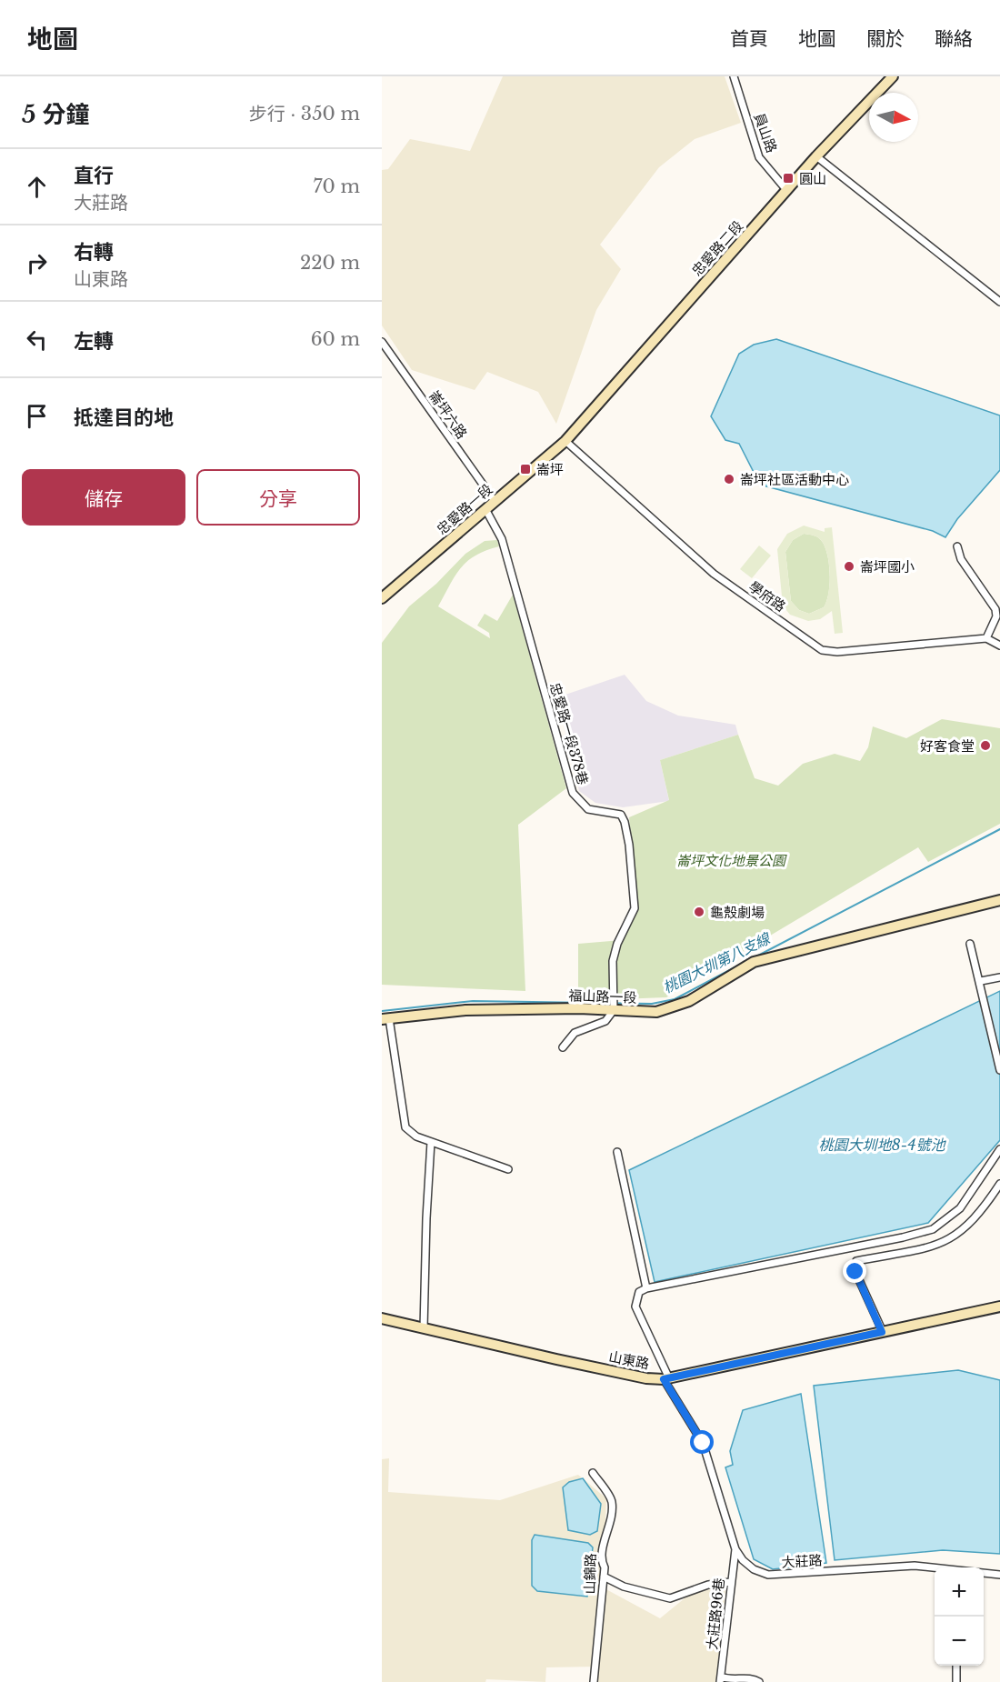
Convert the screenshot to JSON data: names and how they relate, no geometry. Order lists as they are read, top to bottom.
{
  "streets": {
    "street": [
      "員山路",
      "忠愛路二段",
      "崙坪六路",
      "忠愛路一段",
      "學府路",
      "忠愛路一段378巷",
      "福山路一段",
      "山東路",
      "大莊路",
      "山錦路",
      "大莊路96巷"
    ]
  },
  "crossings": [
    ["員山路", "忠愛路二段"],
    ["忠愛路二段", "忠愛路一段"],
    ["忠愛路二段", "學府路"],
    ["崙坪六路", "忠愛路一段"],
    ["忠愛路一段", "學府路"],
    ["忠愛路一段", "忠愛路一段378巷"],
    ["忠愛路一段378巷", "福山路一段"],
    ["山東路", "大莊路"],
    ["大莊路", "大莊路96巷"]
  ],
  "water": ["桃園大圳第八支線", "桃園大圳地8-4號池"],
  "parks": ["崙坪文化地景公園"],
  "places": {
    "transit": ["圓山", "崙坪"],
    "other": [
      "崙坪社區活動中心",
      "崙坪國小",
      "好客食堂",
      "龜殼劇場"
    ]
  },
  "north": "right",
  "page": {
    "header": "地圖",
    "nav": [
      "首頁",
      "地圖",
      "關於",
      "聯絡"
    ],
    "heading": ["5 分鐘", "步行 · 350 m"],
    "list": [
      ["直行", "大莊路", "70 m"],
      ["右轉", "山東路", "220 m"],
      ["左轉", "60 m"],
      "抵達目的地"
    ],
    "buttons": ["儲存", "分享"],
    "map_buttons": ["+", "−"]
  }
}
